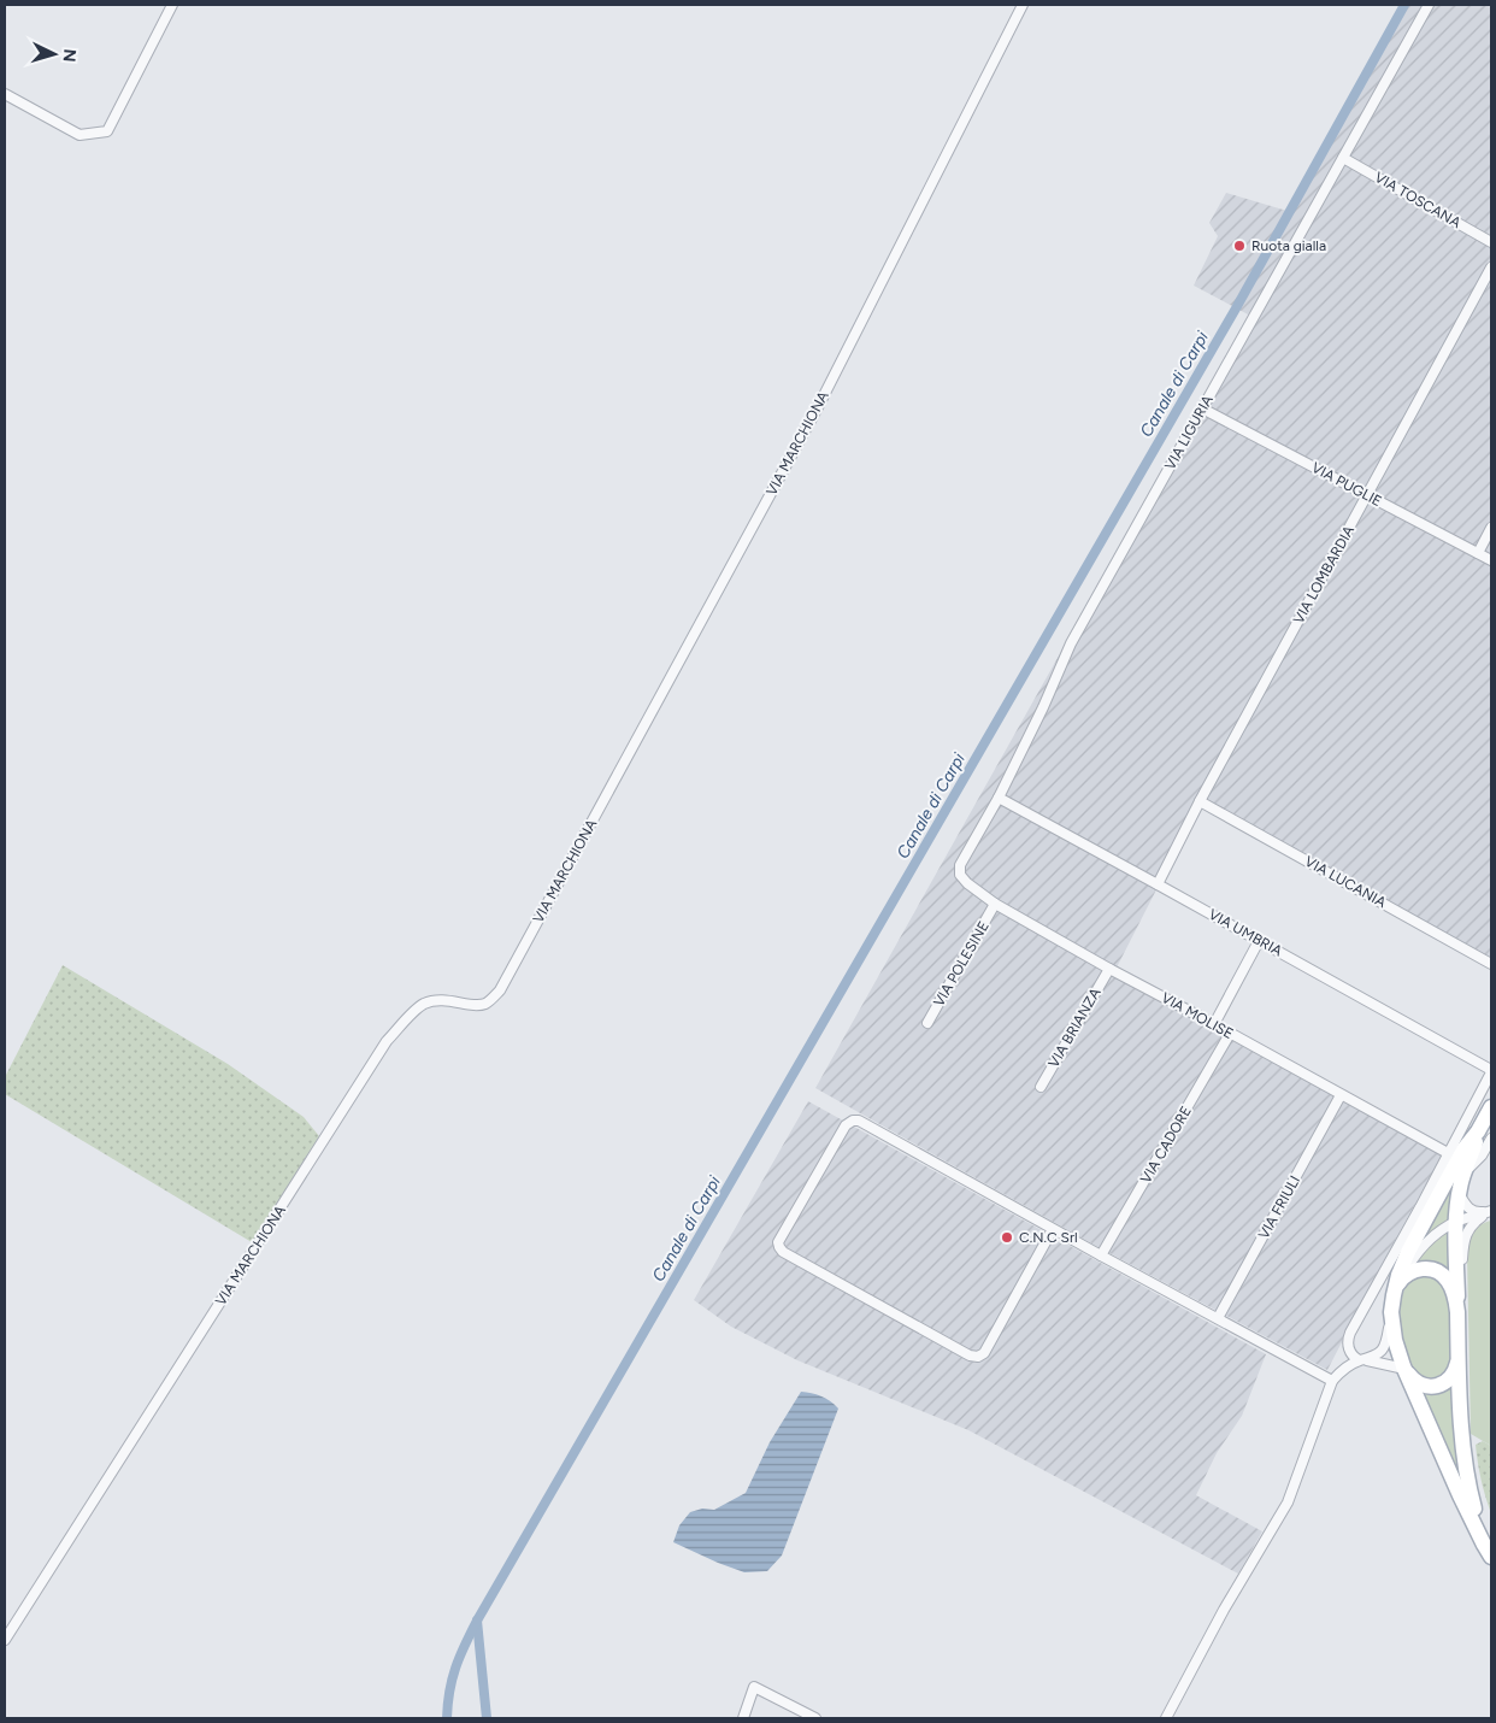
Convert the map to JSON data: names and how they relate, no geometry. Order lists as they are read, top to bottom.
{
  "streets": {
    "street": [
      "VIA TOSCANA",
      "VIA LIGURIA",
      "VIA MARCHIONA",
      "VIA PUGLIE",
      "VIA LOMBARDIA",
      "VIA LUCANIA",
      "VIA UMBRIA",
      "VIA POLESINE",
      "VIA MOLISE",
      "VIA BRIANZA",
      "VIA CADORE",
      "VIA FRIULI"
    ]
  },
  "crossings": [
    ["VIA TOSCANA", "VIA LIGURIA"],
    ["VIA LIGURIA", "VIA PUGLIE"],
    ["VIA LIGURIA", "VIA UMBRIA"],
    ["VIA LIGURIA", "VIA MOLISE"],
    ["VIA PUGLIE", "VIA LOMBARDIA"],
    ["VIA LOMBARDIA", "VIA LUCANIA"],
    ["VIA LOMBARDIA", "VIA UMBRIA"],
    ["VIA POLESINE", "VIA MOLISE"],
    ["VIA MOLISE", "VIA BRIANZA"],
    ["VIA MOLISE", "VIA CADORE"],
    ["VIA MOLISE", "VIA FRIULI"]
  ],
  "water": ["Canale di Carpi"],
  "places": ["Ruota gialla", "C.N.C Srl"],
  "north": "right"
}
